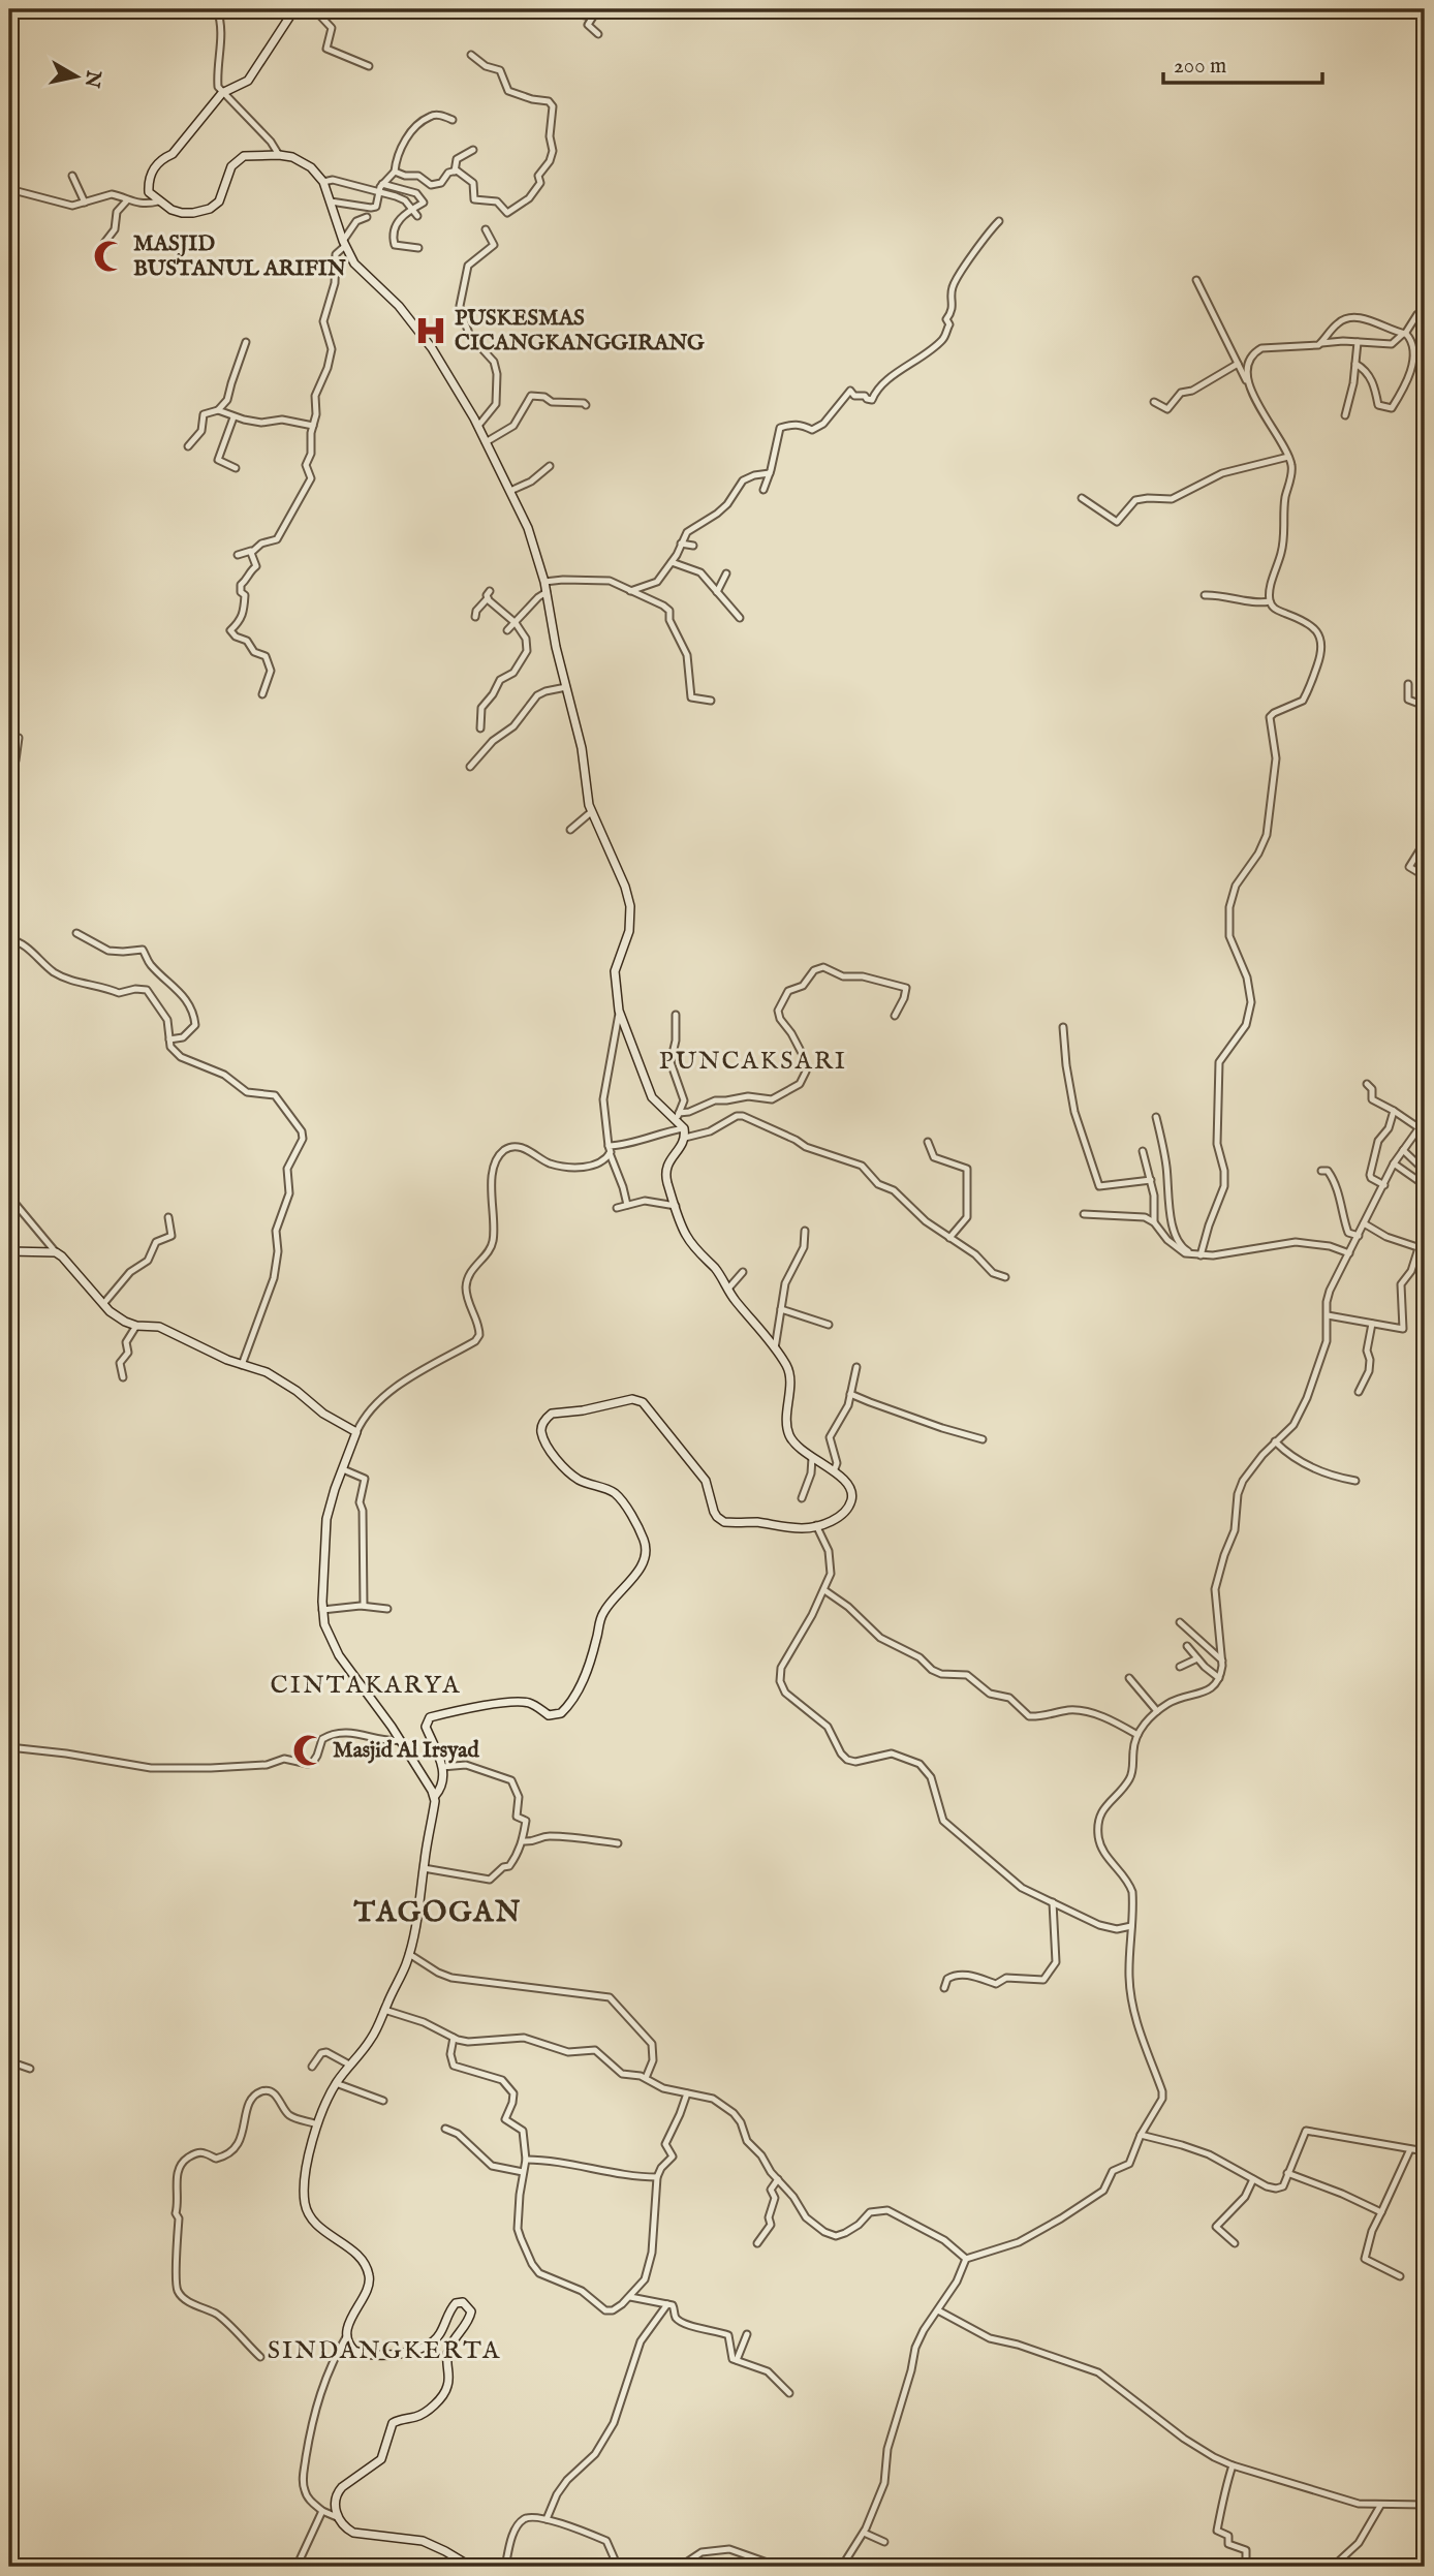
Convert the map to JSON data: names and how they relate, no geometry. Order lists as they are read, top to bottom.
{
  "districts": [
    "PUNCAKSARI",
    "CINTAKARYA",
    "TAGOGAN",
    "SINDANGKERTA"
  ],
  "places": {
    "mosque": ["MASJID BUSTANUL ARIFIN", "Masjid Al Irsyad"],
    "hospital": ["PUSKESMAS CICANGKANGGIRANG"]
  },
  "scale_bar": "200 m",
  "north": "right"
}
